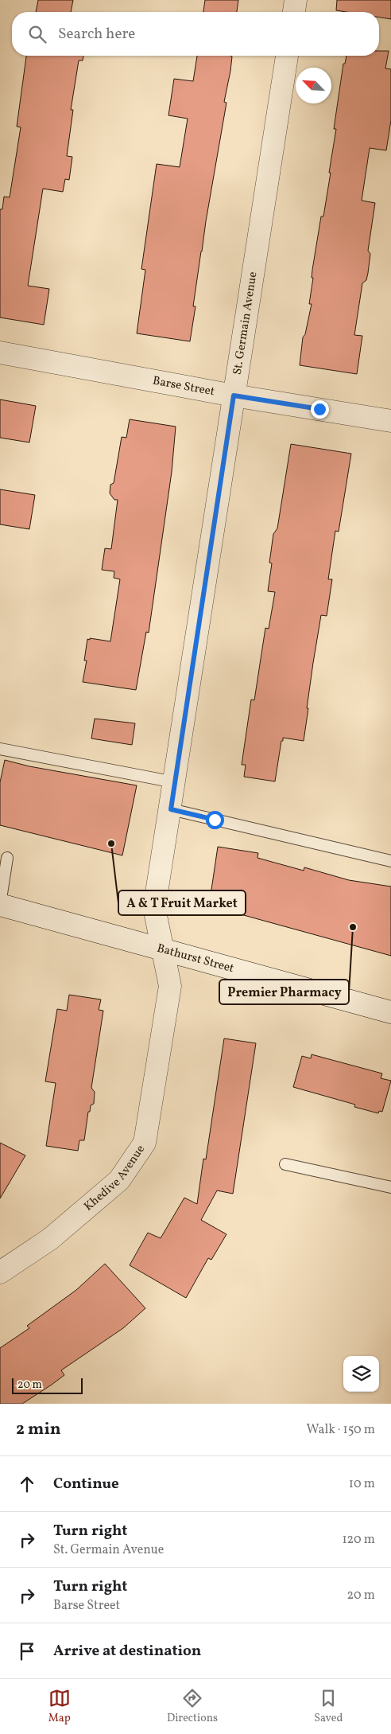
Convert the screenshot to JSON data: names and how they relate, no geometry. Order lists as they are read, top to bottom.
{
  "streets": {
    "street": [
      "St. Germain Avenue",
      "Barse Street",
      "Bathurst Street",
      "Khedive Avenue"
    ]
  },
  "crossings": [
    ["St. Germain Avenue", "Barse Street"],
    ["St. Germain Avenue", "Bathurst Street"],
    ["St. Germain Avenue", "Khedive Avenue"],
    ["Bathurst Street", "Khedive Avenue"]
  ],
  "places": ["A & T Fruit Market", "Premier Pharmacy"],
  "scale_bar": "20 m",
  "north": "top left",
  "page": {
    "search": "Search here",
    "scale": "20 m",
    "heading": ["2 min", "Walk · 150 m"],
    "list": [
      ["Continue", "10 m"],
      ["Turn right", "St. Germain Avenue", "120 m"],
      ["Turn right", "Barse Street", "20 m"],
      "Arrive at destination"
    ],
    "nav": ["Map", "Directions", "Saved"]
  }
}
